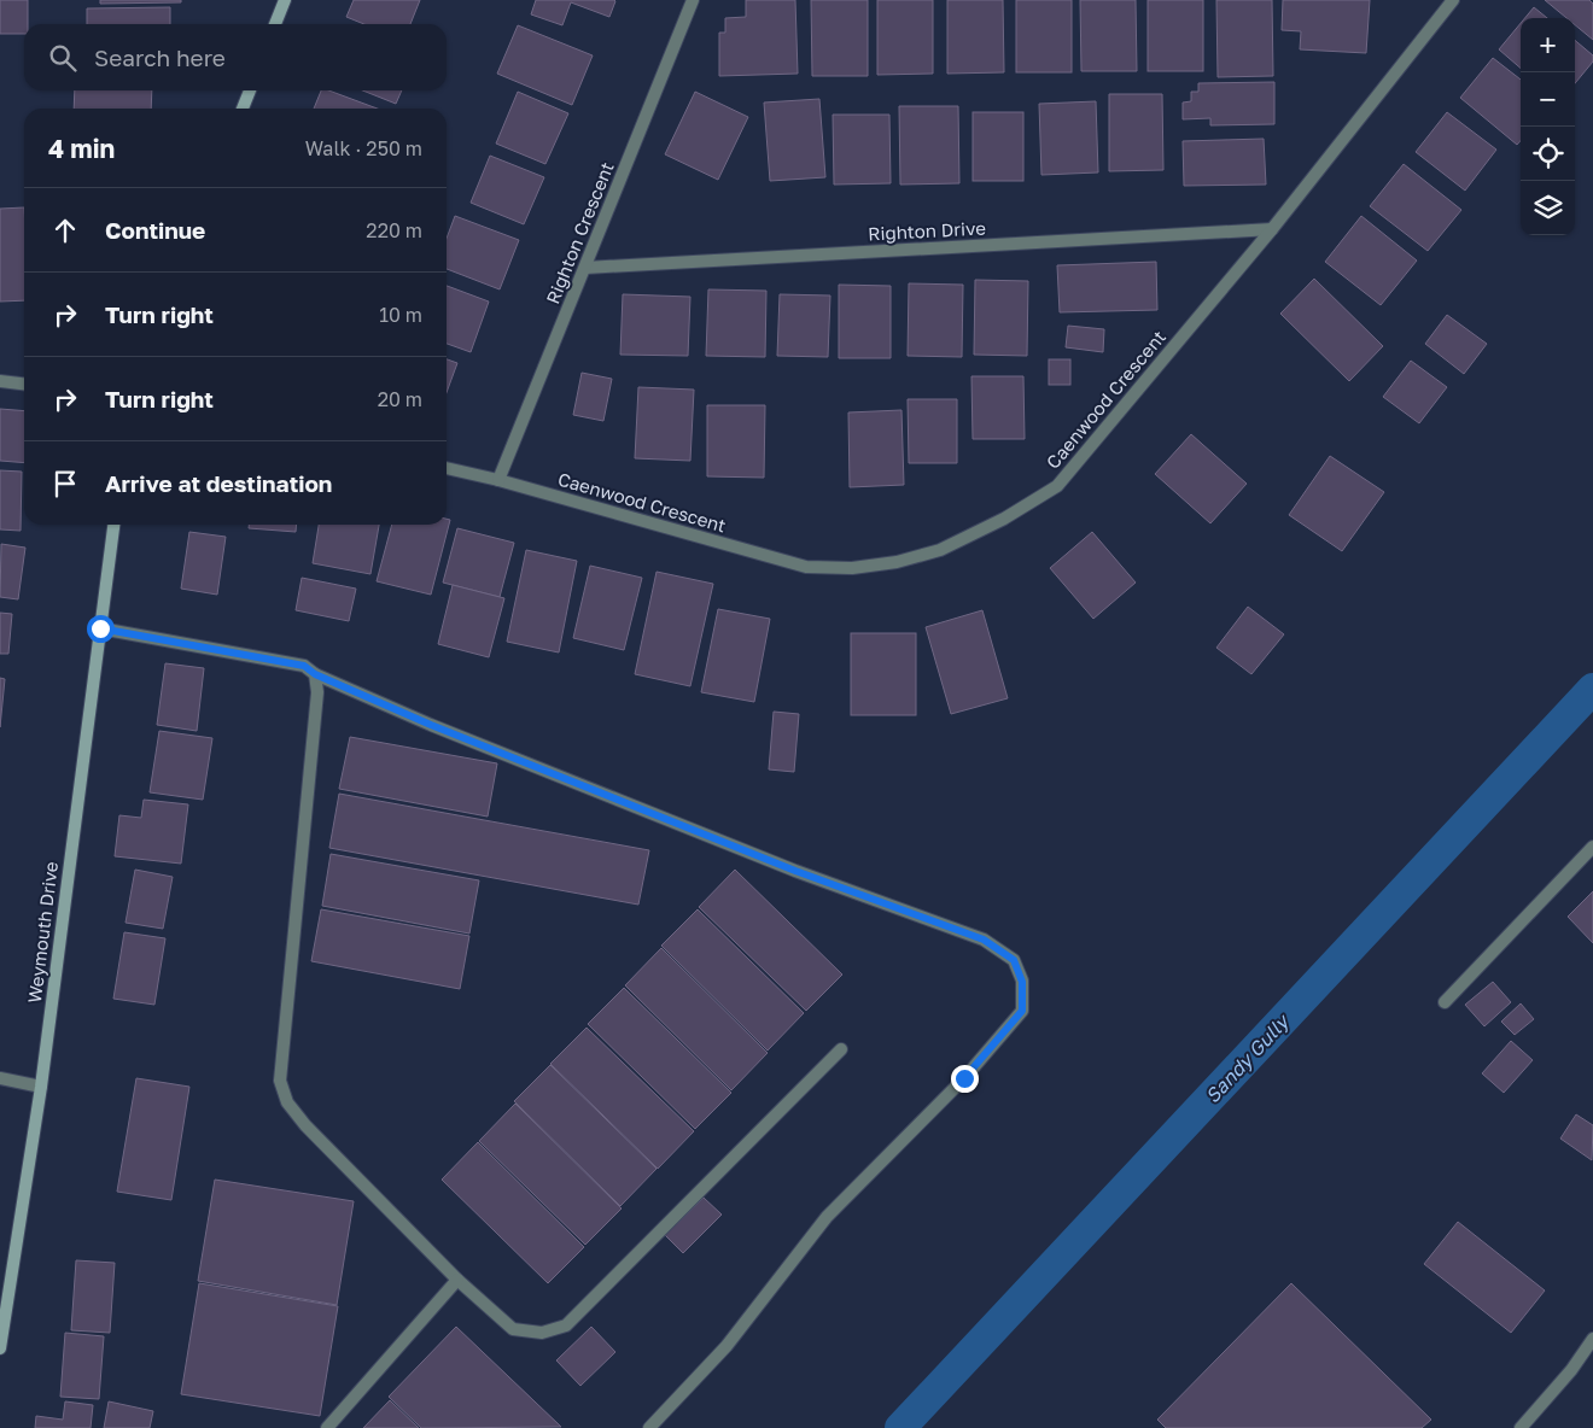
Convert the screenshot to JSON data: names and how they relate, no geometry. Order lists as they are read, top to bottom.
{
  "streets": {
    "street": [
      "Righton Drive",
      "Righton Crescent",
      "Caenwood Crescent",
      "Weymouth Drive"
    ]
  },
  "crossings": [
    ["Righton Drive", "Righton Crescent"],
    ["Righton Drive", "Caenwood Crescent"],
    ["Righton Crescent", "Caenwood Crescent"]
  ],
  "water": ["Sandy Gully"],
  "page": {
    "map_buttons": ["+", "−"],
    "search": "Search here",
    "heading": ["4 min", "Walk · 250 m"],
    "list": [
      ["Continue", "220 m"],
      ["Turn right", "10 m"],
      ["Turn right", "20 m"],
      "Arrive at destination"
    ]
  }
}
